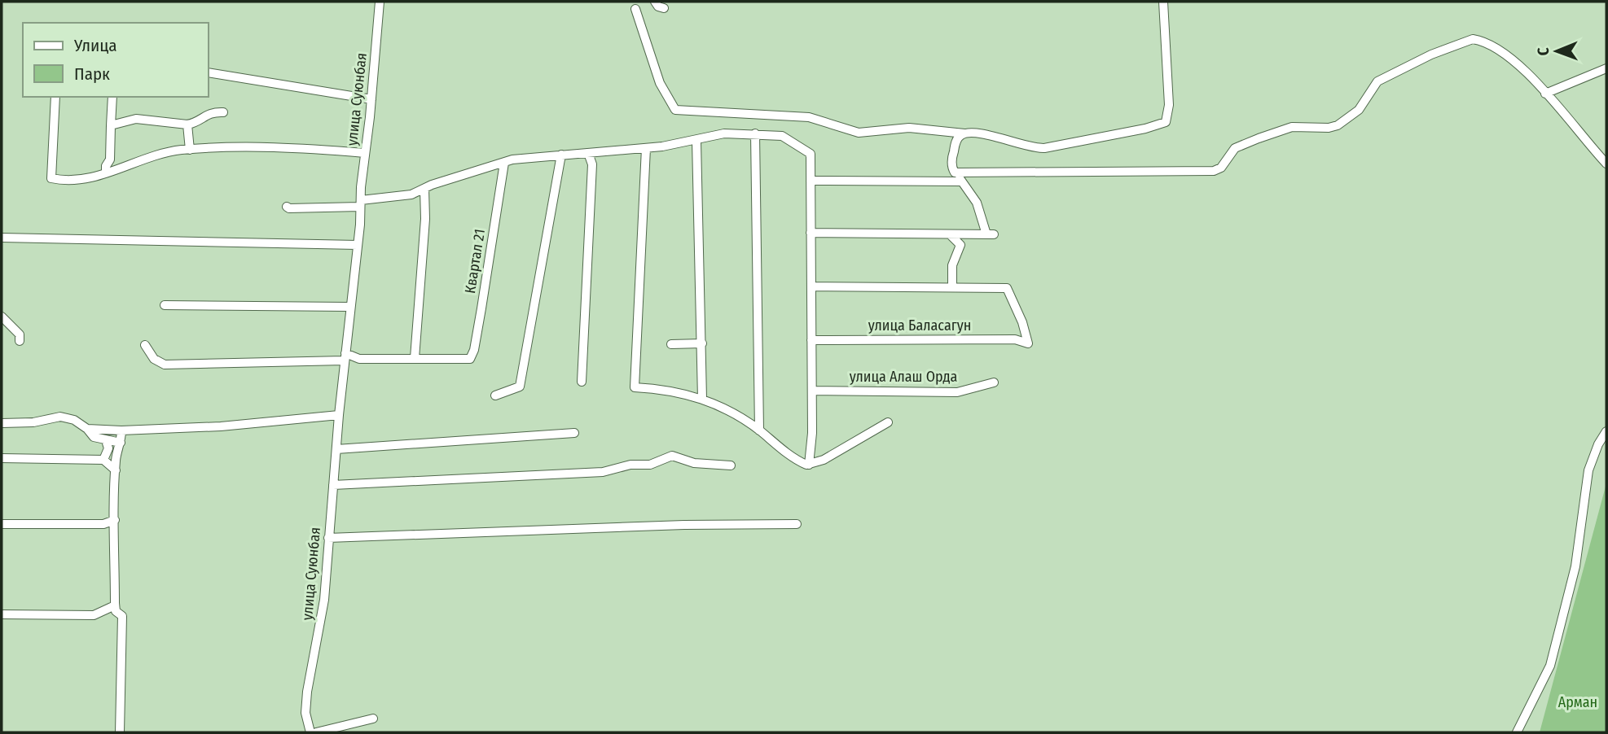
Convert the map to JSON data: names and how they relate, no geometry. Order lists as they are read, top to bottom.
{
  "streets": {
    "street": [
      "улица Суюнбая",
      "Квартал 21",
      "улица Баласагун",
      "улица Алаш Орда"
    ]
  },
  "parks": ["Арман"],
  "legend": ["Улица", "Парк"],
  "north": "left"
}
